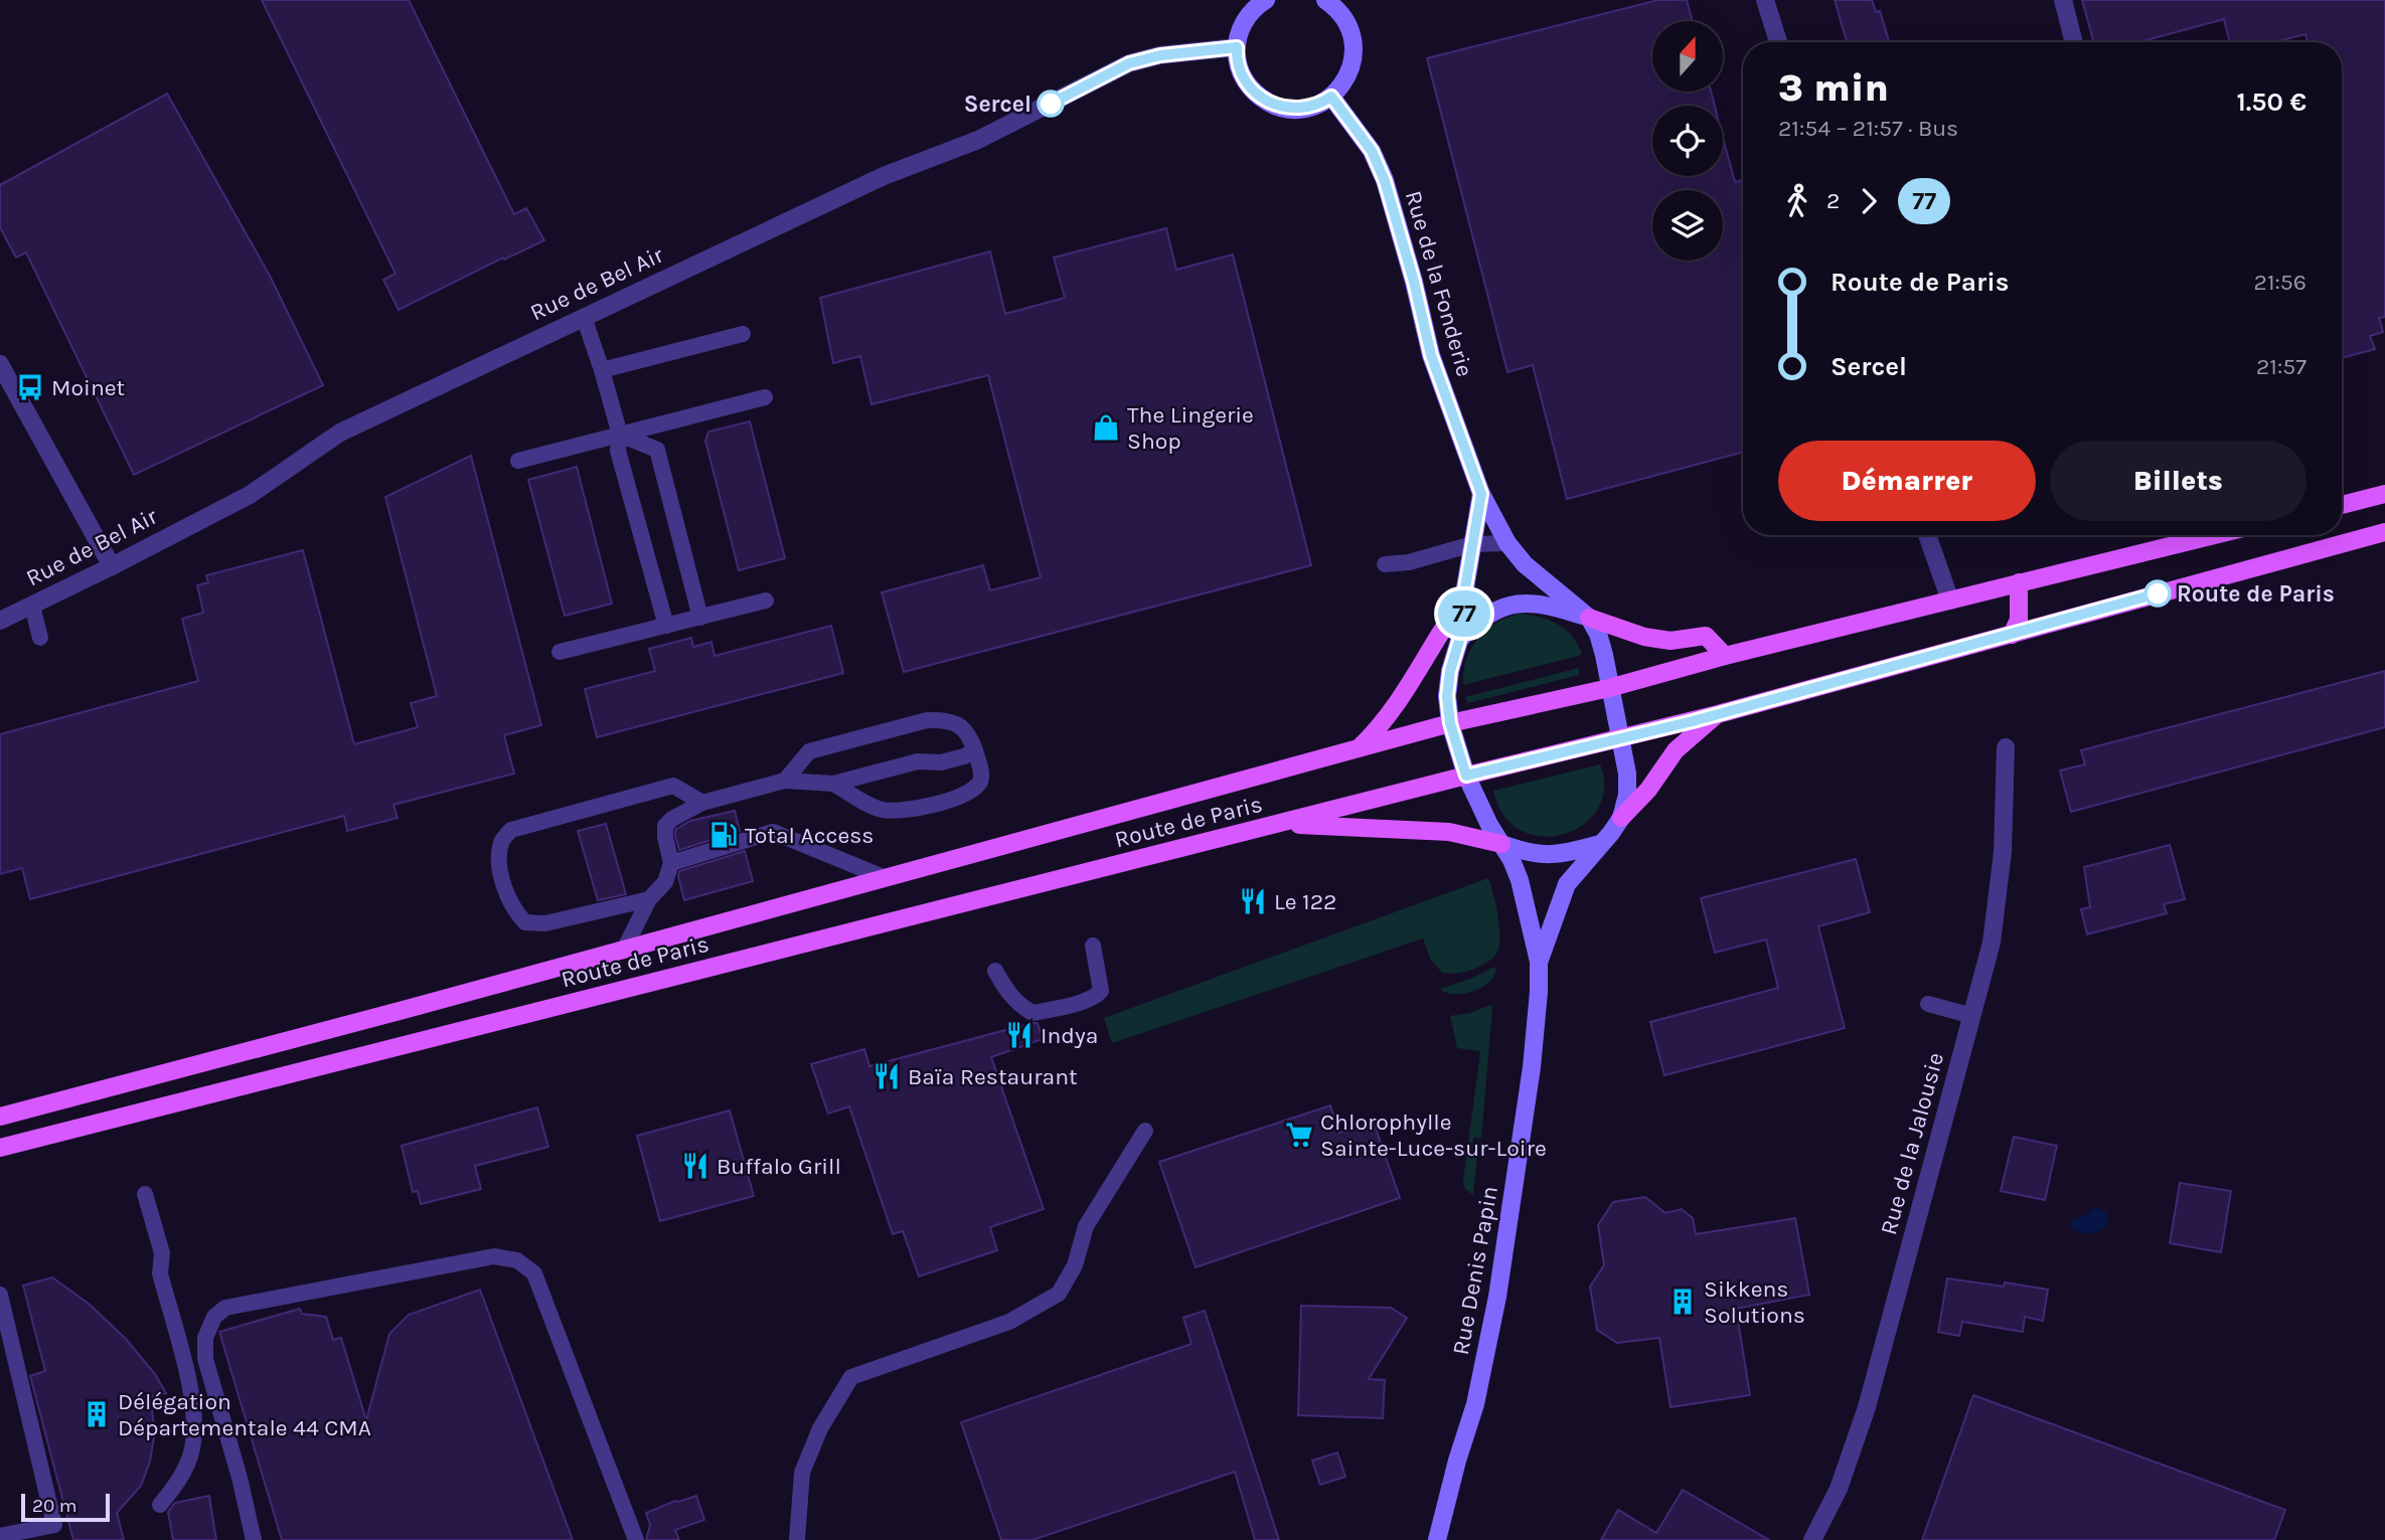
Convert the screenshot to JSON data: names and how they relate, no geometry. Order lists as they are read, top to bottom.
{
  "streets": {
    "main road": ["Route de Paris"],
    "street": [
      "Rue de Bel Air",
      "Rue de la Fonderie",
      "Rue de la Jalousie",
      "Rue Denis Papin"
    ]
  },
  "places": {
    "other": ["Sercel", "Route de Paris"],
    "bus stop": ["Moinet"],
    "shop": ["The Lingerie Shop"],
    "fuel station": ["Total Access"],
    "restaurant": [
      "Le 122",
      "Indya",
      "Baïa Restaurant",
      "Buffalo Grill"
    ],
    "supermarket": ["Chlorophylle Sainte-Luce-sur-Loire"],
    "building": ["Sikkens Solutions", "Délégation Départementale 44 CMA"]
  },
  "lines": ["bus line 77"],
  "scale_bar": "20 m",
  "north": "top",
  "page": {
    "on_map": "77",
    "heading": ["3 min", "21:54 – 21:57 · Bus", "1.50 €"],
    "legs": ["2", "77"],
    "list": [
      {
        "name": "Route de Paris",
        "value": "21:56"
      },
      {
        "name": "Sercel",
        "value": "21:57"
      }
    ],
    "buttons": ["Démarrer", "Billets"],
    "scale": "20 m"
  }
}
